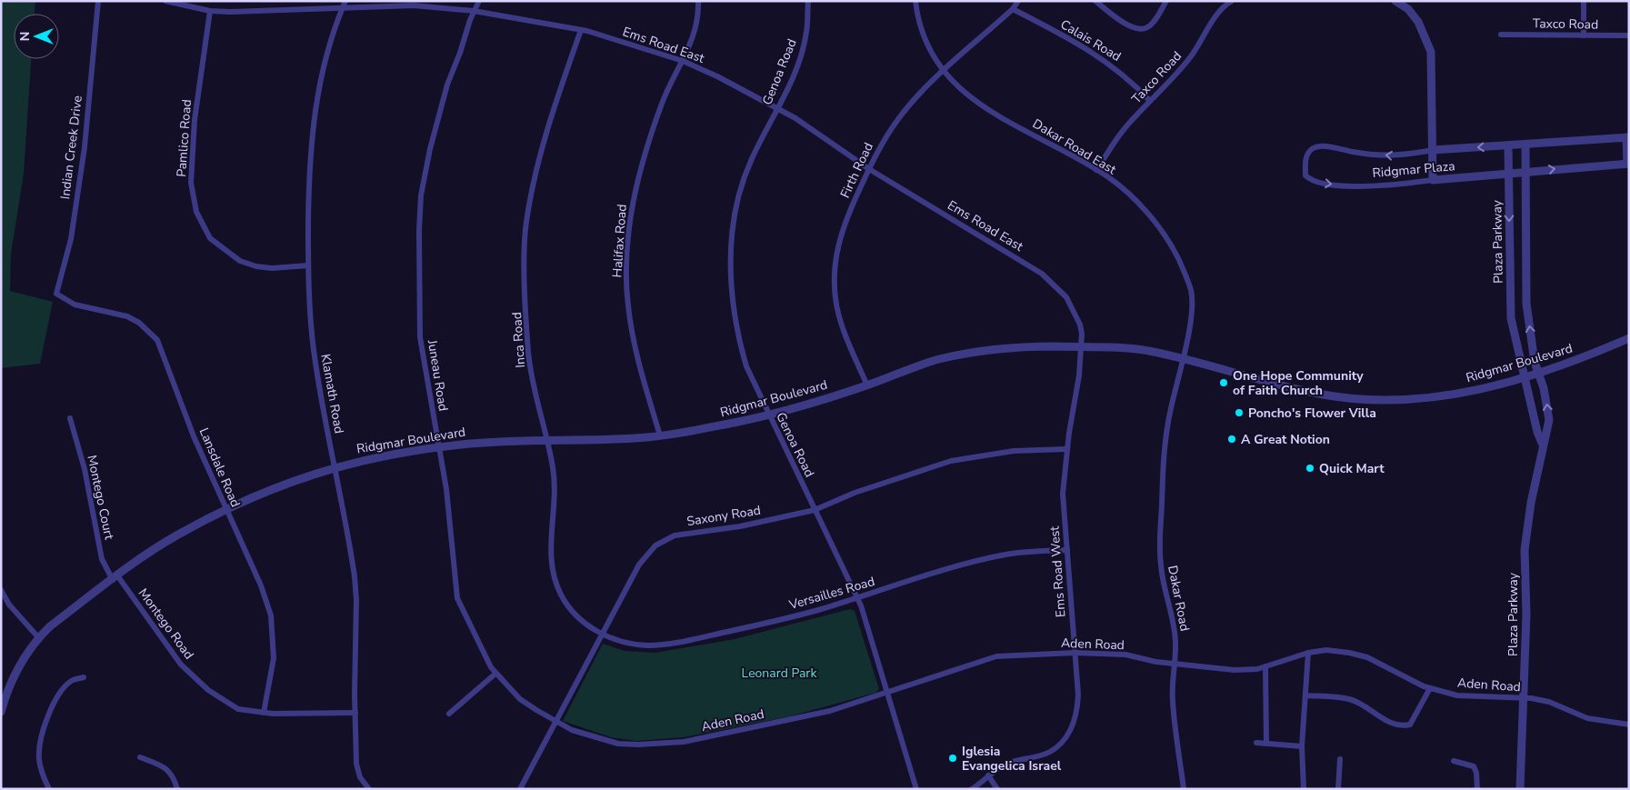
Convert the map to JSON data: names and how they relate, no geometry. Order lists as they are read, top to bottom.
{
  "streets": {
    "street": [
      "Taxco Road",
      "Calais Road",
      "Ems Road East",
      "Genoa Road",
      "Pamlico Road",
      "Dakar Road East",
      "Indian Creek Drive",
      "Ridgmar Plaza",
      "Firth Road",
      "Halifax Road",
      "Plaza Parkway",
      "Inca Road",
      "Ridgmar Boulevard",
      "Juneau Road",
      "Klamath Road",
      "Lansdale Road",
      "Montego Court",
      "Saxony Road",
      "Ems Road West",
      "Versailles Road",
      "Dakar Road",
      "Montego Road",
      "Aden Road"
    ]
  },
  "crossings": [
    ["Taxco Road", "Calais Road"],
    ["Taxco Road", "Dakar Road East"],
    ["Calais Road", "Firth Road"],
    ["Ems Road East", "Genoa Road"],
    ["Ems Road East", "Pamlico Road"],
    ["Ems Road East", "Firth Road"],
    ["Ems Road East", "Halifax Road"],
    ["Ems Road East", "Inca Road"],
    ["Ems Road East", "Ridgmar Boulevard"],
    ["Ems Road East", "Juneau Road"],
    ["Ems Road East", "Klamath Road"],
    ["Ems Road East", "Ems Road West"],
    ["Genoa Road", "Ridgmar Boulevard"],
    ["Genoa Road", "Saxony Road"],
    ["Genoa Road", "Versailles Road"],
    ["Genoa Road", "Aden Road"],
    ["Pamlico Road", "Klamath Road"],
    ["Dakar Road East", "Firth Road"],
    ["Dakar Road East", "Ridgmar Boulevard"],
    ["Dakar Road East", "Dakar Road"],
    ["Indian Creek Drive", "Lansdale Road"],
    ["Ridgmar Plaza", "Plaza Parkway"],
    ["Firth Road", "Ridgmar Boulevard"],
    ["Halifax Road", "Ridgmar Boulevard"],
    ["Plaza Parkway", "Ridgmar Boulevard"],
    ["Plaza Parkway", "Aden Road"],
    ["Inca Road", "Ridgmar Boulevard"],
    ["Inca Road", "Saxony Road"],
    ["Inca Road", "Versailles Road"],
    ["Ridgmar Boulevard", "Juneau Road"],
    ["Ridgmar Boulevard", "Klamath Road"],
    ["Ridgmar Boulevard", "Lansdale Road"],
    ["Ridgmar Boulevard", "Montego Court"],
    ["Ridgmar Boulevard", "Ems Road West"],
    ["Ridgmar Boulevard", "Dakar Road"],
    ["Ridgmar Boulevard", "Montego Road"],
    ["Juneau Road", "Saxony Road"],
    ["Juneau Road", "Aden Road"],
    ["Klamath Road", "Montego Road"],
    ["Lansdale Road", "Montego Road"],
    ["Montego Court", "Montego Road"],
    ["Saxony Road", "Ems Road West"],
    ["Saxony Road", "Versailles Road"],
    ["Saxony Road", "Aden Road"],
    ["Ems Road West", "Versailles Road"],
    ["Ems Road West", "Aden Road"],
    ["Dakar Road", "Aden Road"]
  ],
  "parks": ["Leonard Park"],
  "places": [
    "One Hope Community of Faith Church",
    "Poncho's Flower Villa",
    "A Great Notion",
    "Quick Mart",
    "Iglesia Evangelica Israel"
  ],
  "north": "left"
}
